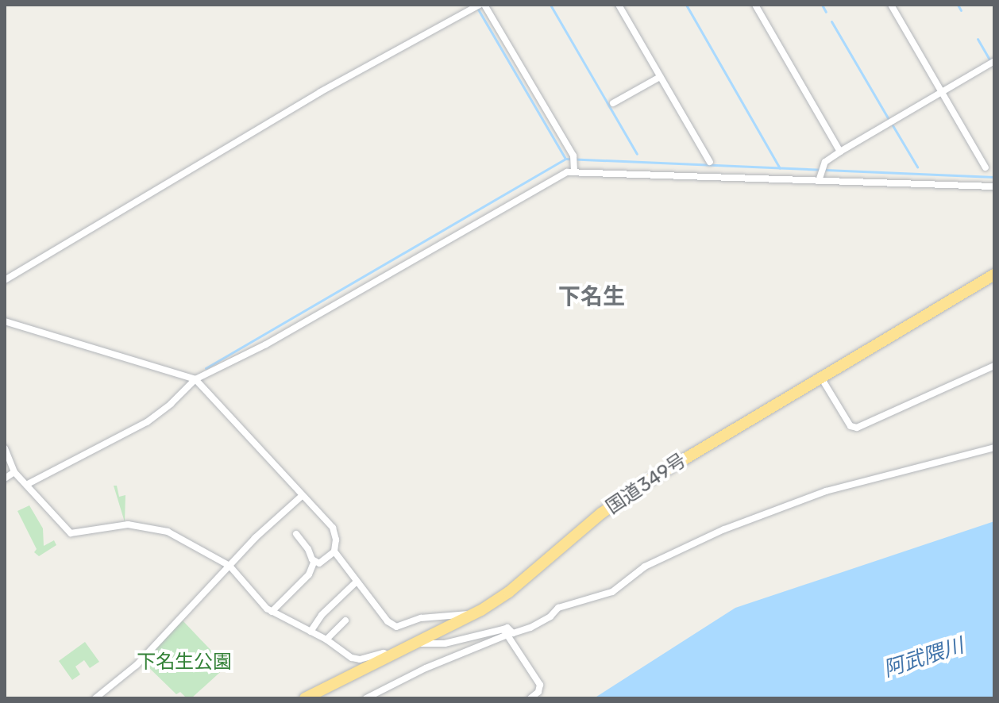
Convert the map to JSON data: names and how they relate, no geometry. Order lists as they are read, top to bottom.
{
  "streets": {
    "highway": ["国道349号"]
  },
  "districts": ["下名生"],
  "water": ["阿武隈川"],
  "parks": ["下名生公園"]
}
